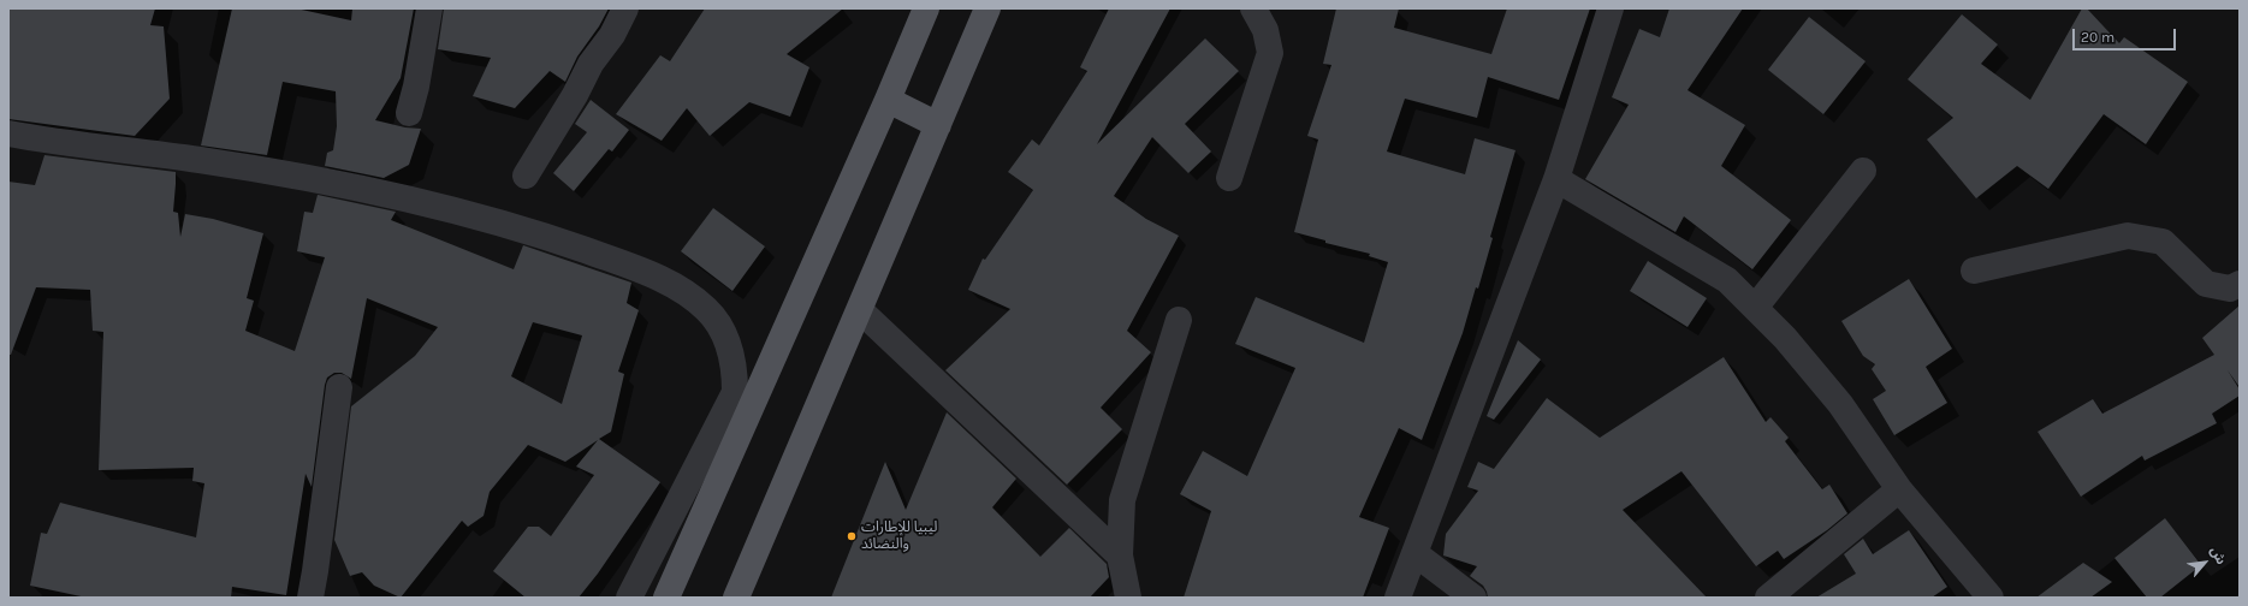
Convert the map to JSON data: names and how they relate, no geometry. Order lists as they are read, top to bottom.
{
  "places": ["ليبيا للإطارات والنضائد"],
  "scale_bar": "20 m",
  "north": "top right"
}
